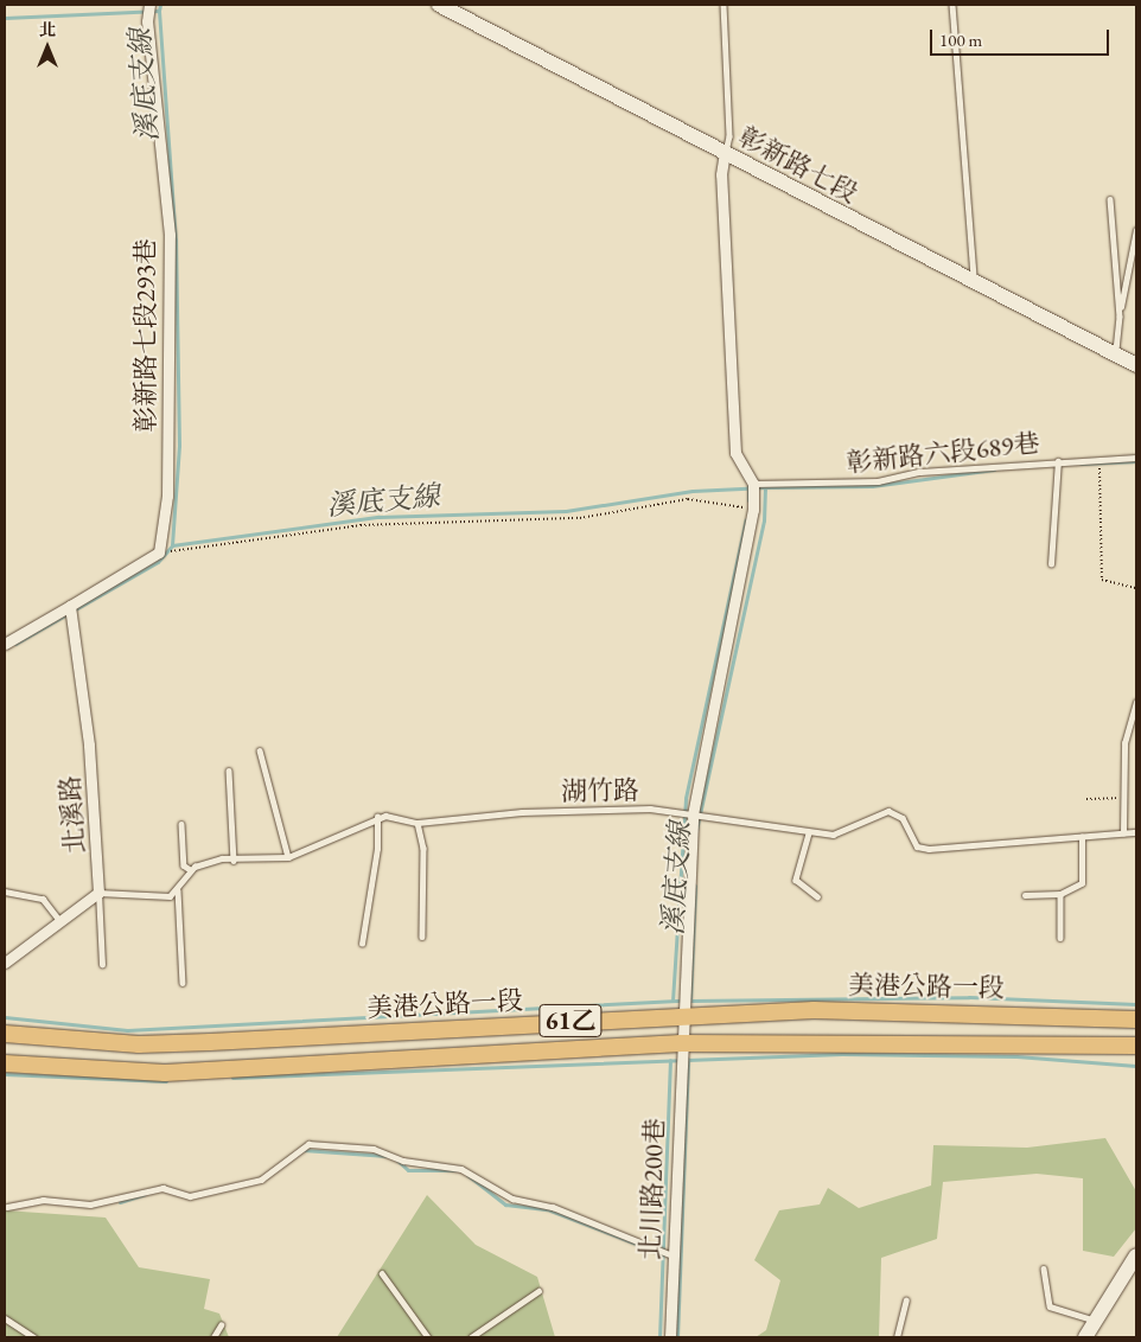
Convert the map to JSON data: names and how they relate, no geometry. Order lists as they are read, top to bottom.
{
  "streets": {
    "main road": ["美港公路一段", "61乙"],
    "street": [
      "彰新路七段",
      "彰新路七段293巷",
      "北溪路",
      "北川路200巷"
    ],
    "lane": ["彰新路六段689巷", "湖竹路"]
  },
  "crossings": [
    ["彰新路六段689巷", "北川路200巷"],
    ["湖竹路", "北川路200巷"],
    ["美港公路一段", "北川路200巷"]
  ],
  "water": ["溪底支線"],
  "scale_bar": "100 m",
  "north": "top"
}
